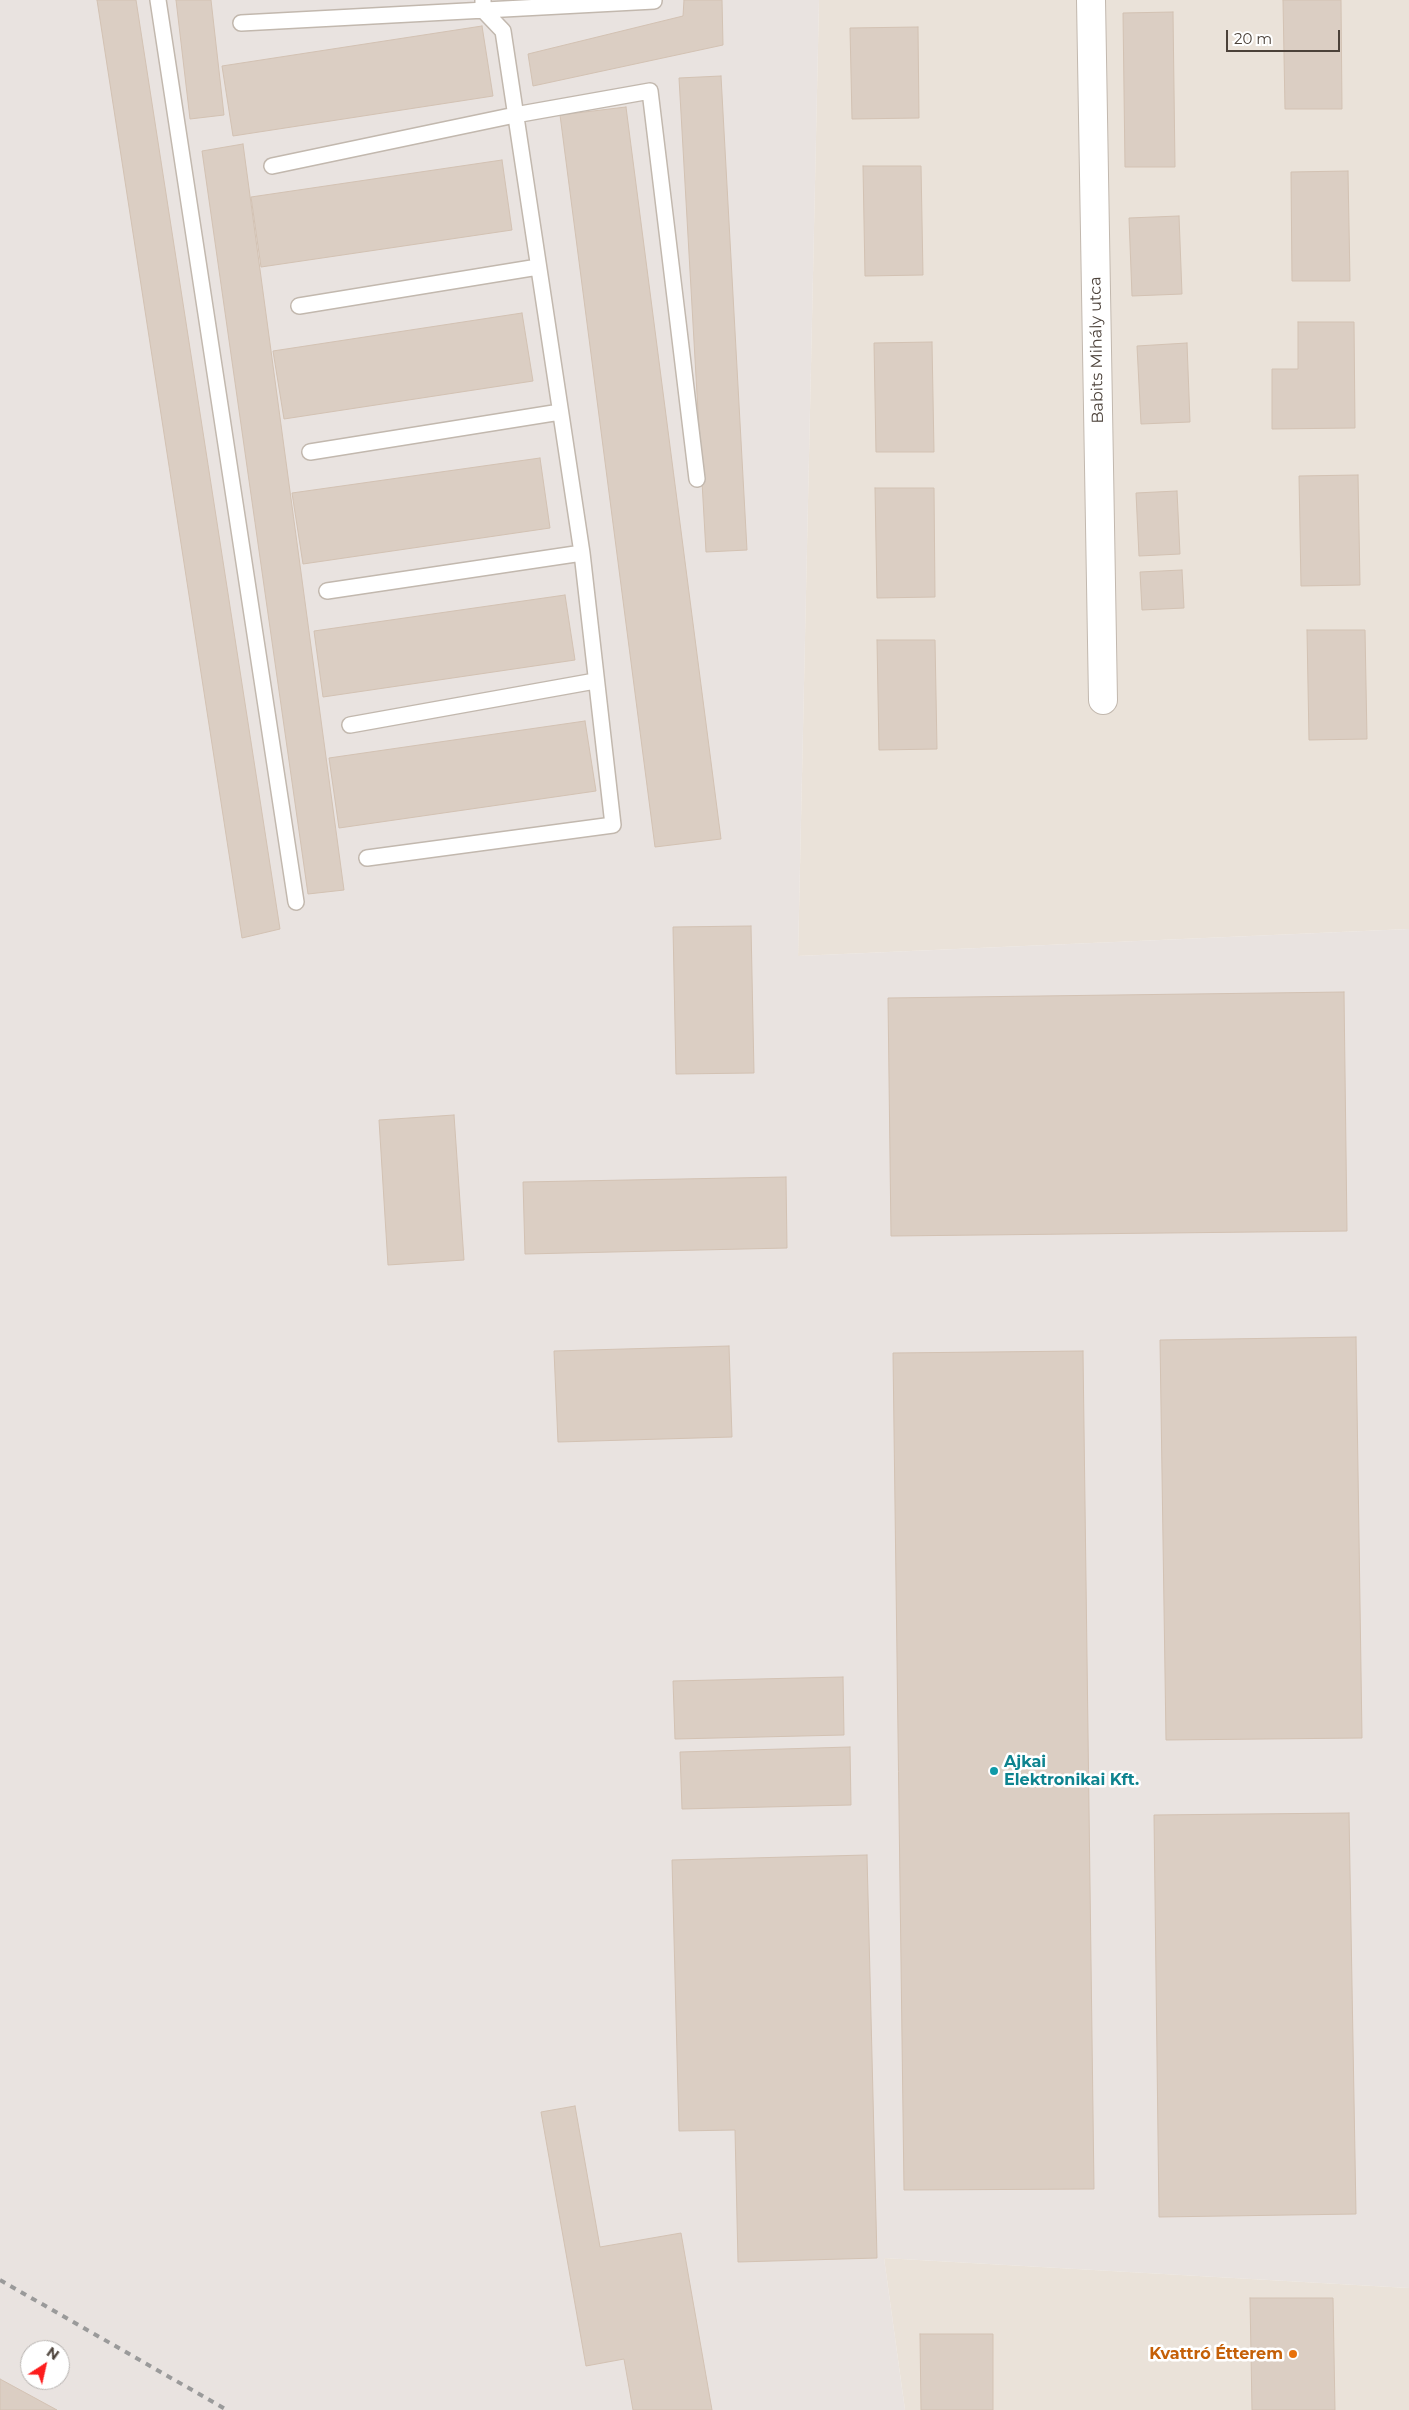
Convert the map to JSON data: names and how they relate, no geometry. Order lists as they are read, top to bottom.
{
  "streets": {
    "street": ["Babits Mihály utca"]
  },
  "places": ["Ajkai Elektronikai Kft.", "Kvattró Étterem"],
  "scale_bar": "20 m",
  "north": "top right"
}
